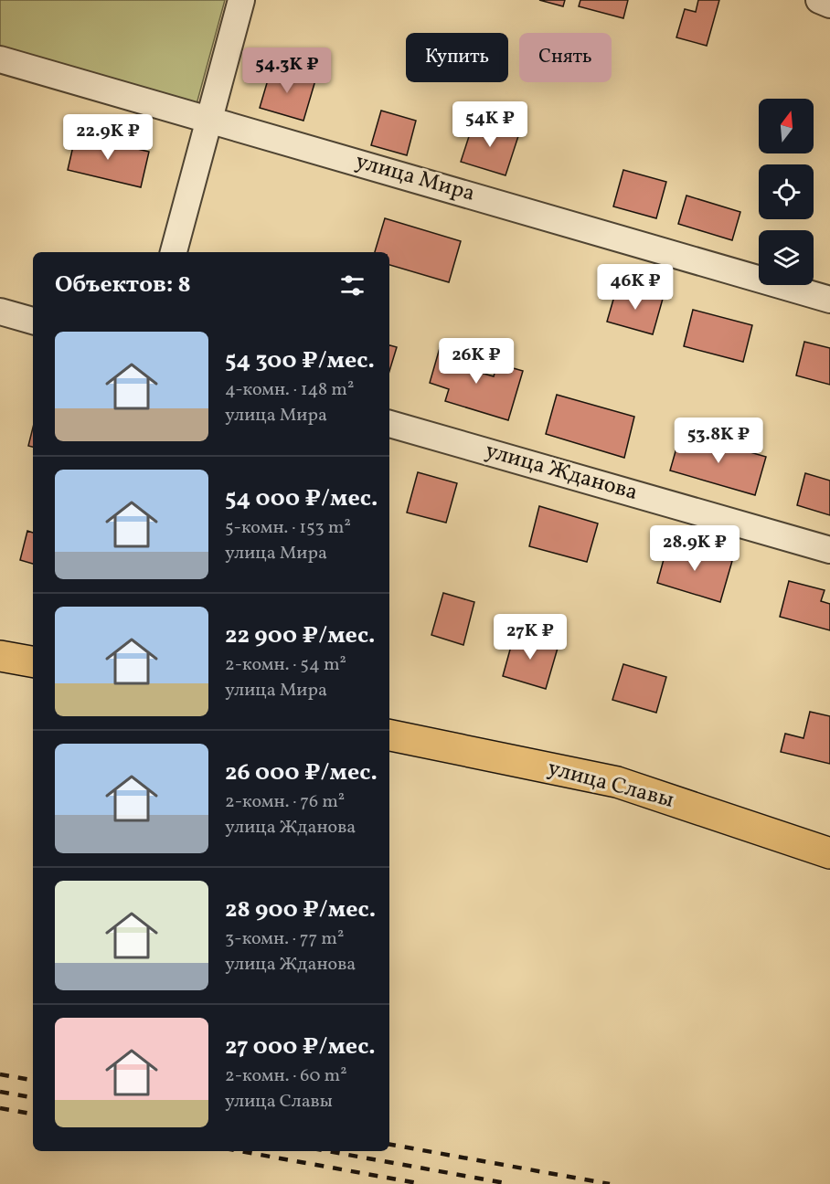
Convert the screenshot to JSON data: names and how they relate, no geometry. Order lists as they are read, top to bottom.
{
  "streets": {
    "main road": ["улица Славы"],
    "street": ["улица Мира", "улица Жданова"]
  },
  "north": "top",
  "page": {
    "chip": ["Купить", "Снять"],
    "price": [
      "54.3K ₽",
      "54K ₽",
      "22.9K ₽",
      "46K ₽",
      "26K ₽",
      "53.8K ₽",
      "28.9K ₽",
      "27K ₽"
    ],
    "heading": "Объектов: 8",
    "list": [
      {
        "name": "54 300 ₽/мес.",
        "note": "4-комн. · 148 m² · улица Мира"
      },
      {
        "name": "54 000 ₽/мес.",
        "note": "5-комн. · 153 m² · улица Мира"
      },
      {
        "name": "22 900 ₽/мес.",
        "note": "2-комн. · 54 m² · улица Мира"
      },
      {
        "name": "26 000 ₽/мес.",
        "note": "2-комн. · 76 m² · улица Жданова"
      },
      {
        "name": "28 900 ₽/мес.",
        "note": "3-комн. · 77 m² · улица Жданова"
      },
      {
        "name": "27 000 ₽/мес.",
        "note": "2-комн. · 60 m² · улица Славы"
      }
    ]
  }
}
